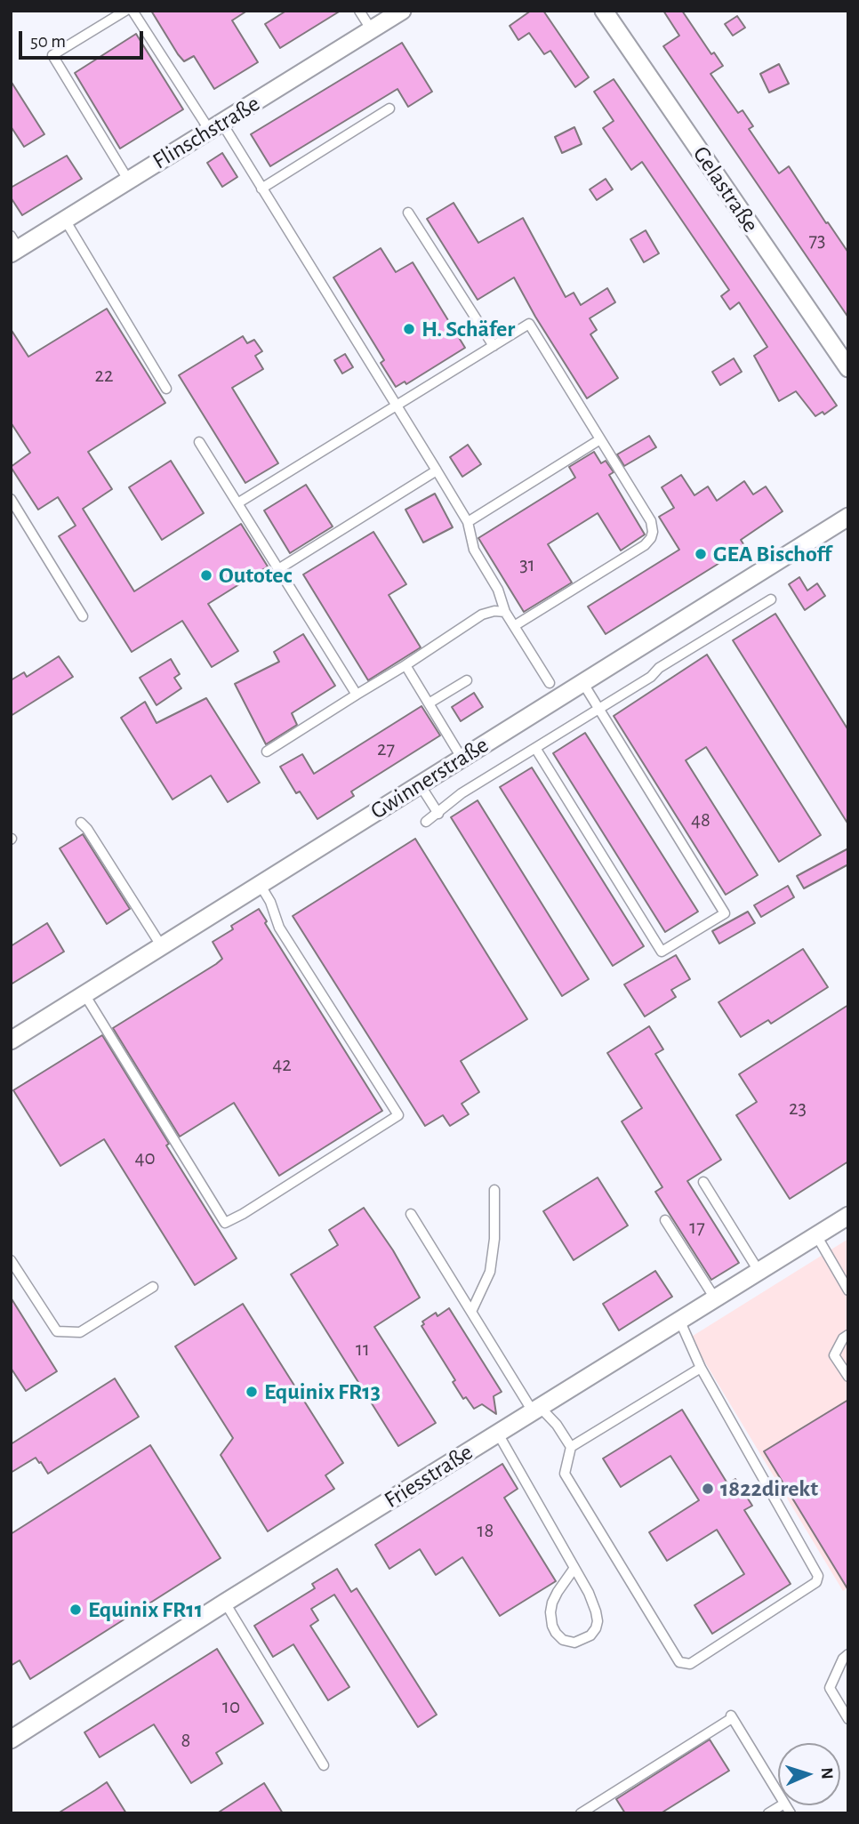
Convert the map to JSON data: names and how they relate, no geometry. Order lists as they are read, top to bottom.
{
  "streets": {
    "street": [
      "Flinschstraße",
      "Gelastraße",
      "Gwinnerstraße",
      "Friesstraße"
    ]
  },
  "places": [
    "H. Schäfer",
    "GEA Bischoff",
    "Outotec",
    "Equinix FR13",
    "1822direkt",
    "Equinix FR11"
  ],
  "house_numbers": [
    "73",
    "22",
    "31",
    "27",
    "48",
    "42",
    "23",
    "40",
    "17",
    "11",
    "18",
    "10",
    "8"
  ],
  "scale_bar": "50 m",
  "north": "right"
}
